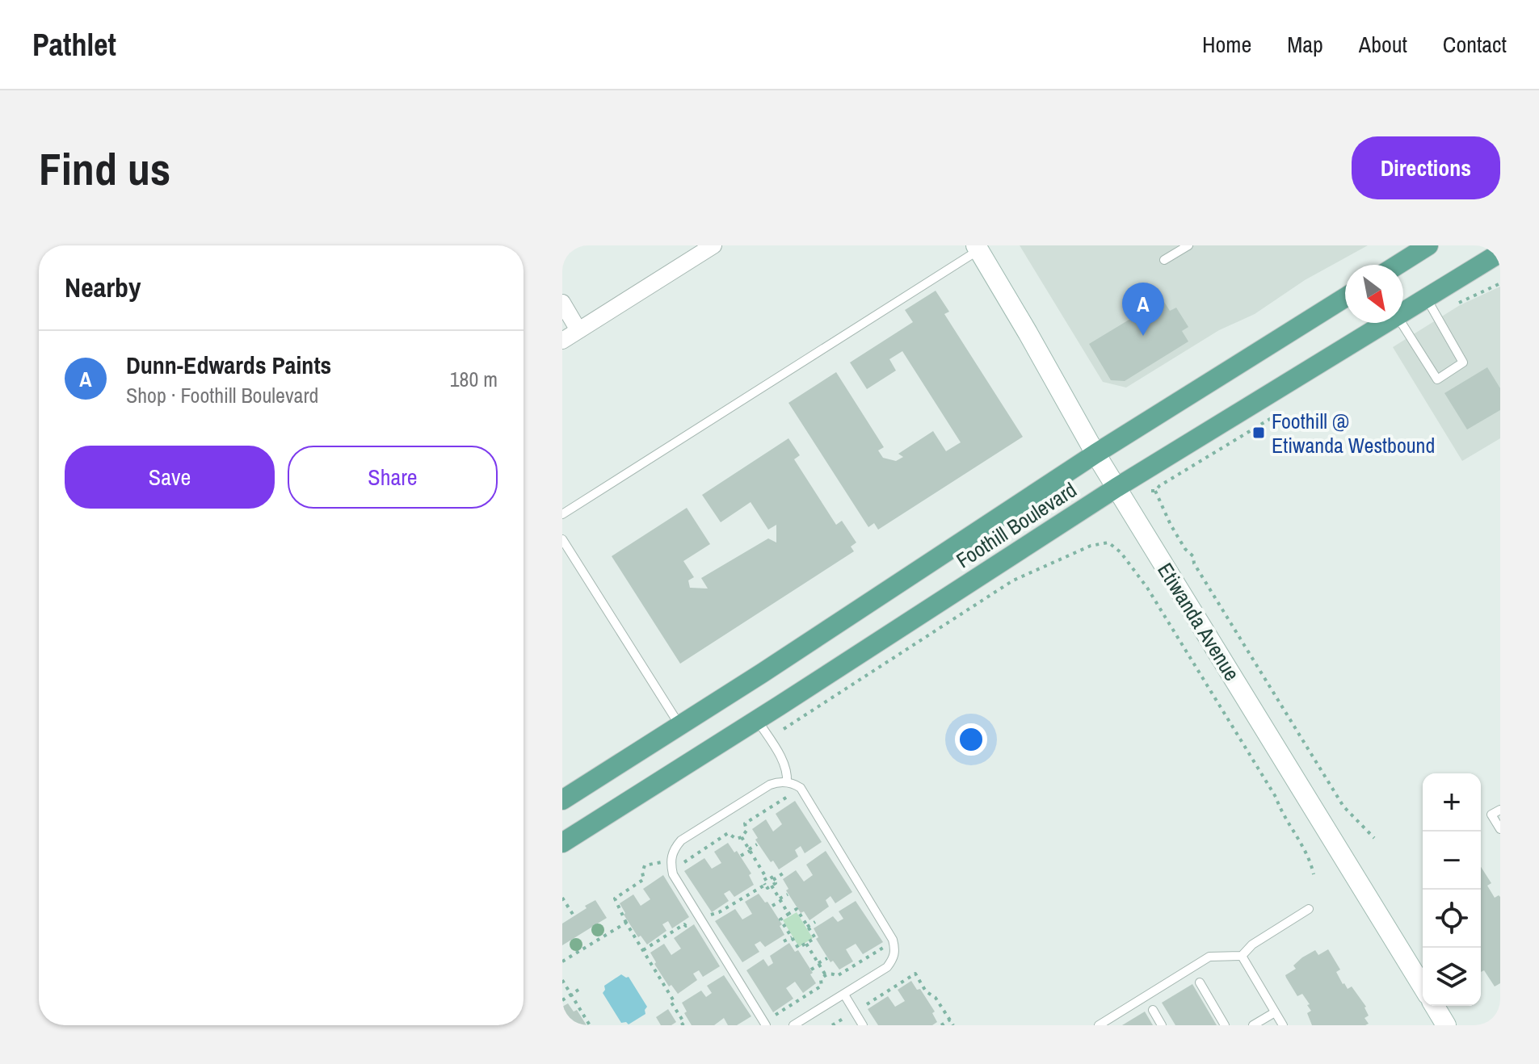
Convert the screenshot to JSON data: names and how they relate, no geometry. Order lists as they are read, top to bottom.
{
  "streets": {
    "main road": ["Foothill Boulevard", "Etiwanda Avenue"]
  },
  "crossings": [
    ["Foothill Boulevard", "Etiwanda Avenue"]
  ],
  "places": {
    "transit": ["Foothill @ Etiwanda Westbound"]
  },
  "north": "bottom right",
  "page": {
    "header": "Pathlet",
    "nav": [
      "Home",
      "Map",
      "About",
      "Contact"
    ],
    "buttons": [
      "Directions",
      ["Save", "Share"]
    ],
    "title": "Find us",
    "heading": "Nearby",
    "pins": "A",
    "list": [
      {
        "mark": "A",
        "name": "Dunn-Edwards Paints",
        "note": "Shop · Foothill Boulevard",
        "value": "180 m"
      }
    ],
    "map_buttons": ["+", "−"]
  }
}
